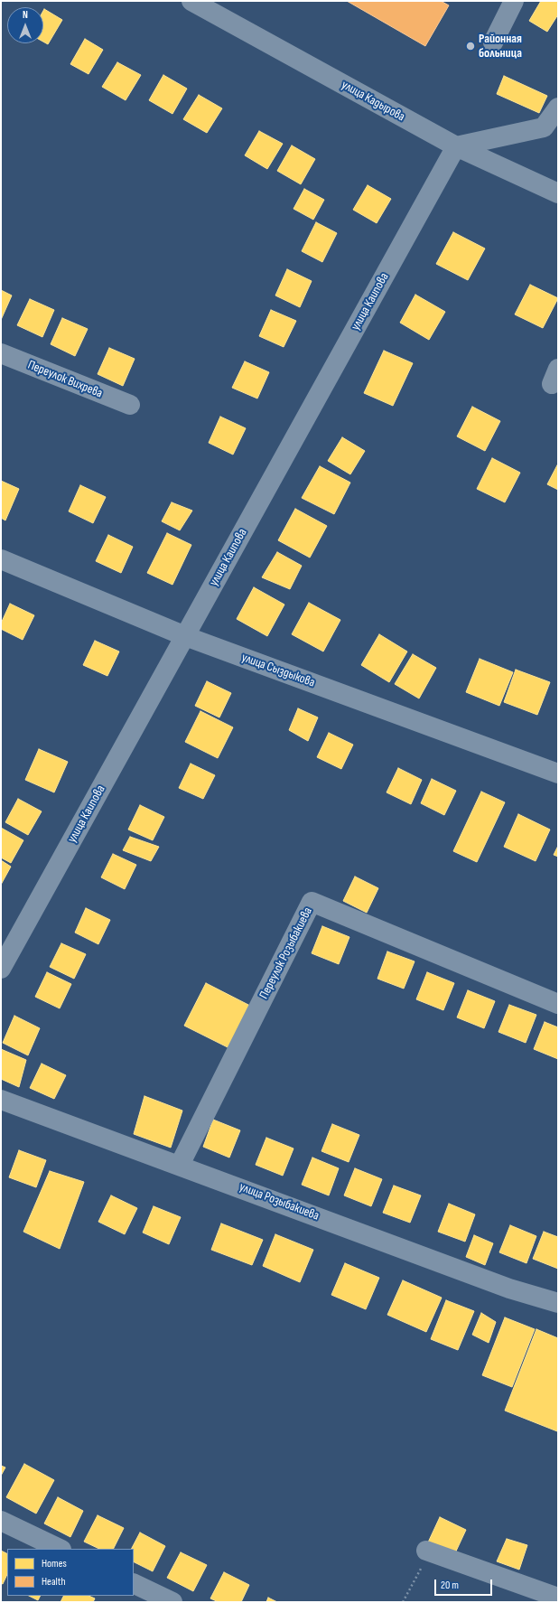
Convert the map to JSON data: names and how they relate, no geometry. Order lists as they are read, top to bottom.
{
  "streets": {
    "street": [
      "улица Кадырова",
      "улица Каипова",
      "Переулок Вихрева",
      "улица Сыздыкова",
      "Переулок Розыбакиева",
      "улица Розыбакиева"
    ]
  },
  "crossings": [
    ["улица Кадырова", "улица Каипова"],
    ["улица Каипова", "улица Сыздыкова"],
    ["Переулок Розыбакиева", "улица Розыбакиева"]
  ],
  "places": ["Районная больница"],
  "legend": ["Homes", "Health"],
  "scale_bar": "20 m",
  "north": "top"
}
